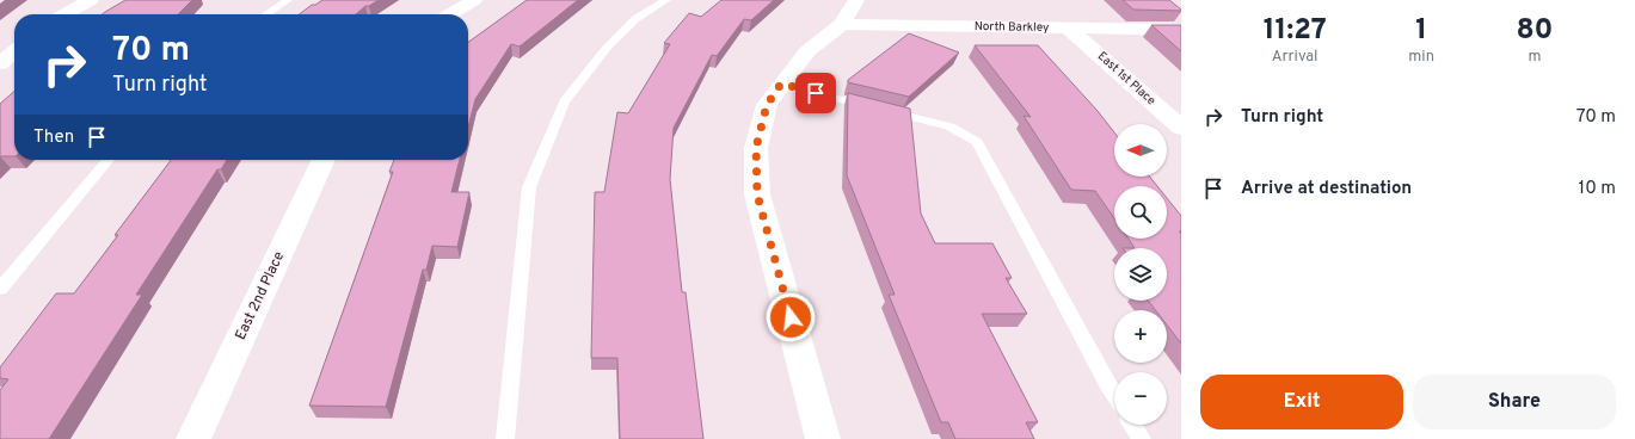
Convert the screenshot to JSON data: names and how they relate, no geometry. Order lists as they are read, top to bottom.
{
  "streets": {
    "street": ["North Barkley", "East 1st Place", "East 2nd Place"]
  },
  "crossings": [
    ["North Barkley", "East 1st Place"]
  ],
  "north": "left",
  "page": {
    "eta": [
      "11:27",
      "Arrival",
      "1",
      "min",
      "80",
      "m"
    ],
    "turn": ["70 m", "Turn right"],
    "list": [
      {
        "name": "Turn right",
        "value": "70 m"
      },
      {
        "name": "Arrive at destination",
        "value": "10 m"
      }
    ],
    "then": "Then",
    "map_buttons": ["+", "−"],
    "buttons": ["Exit", "Share"]
  }
}
